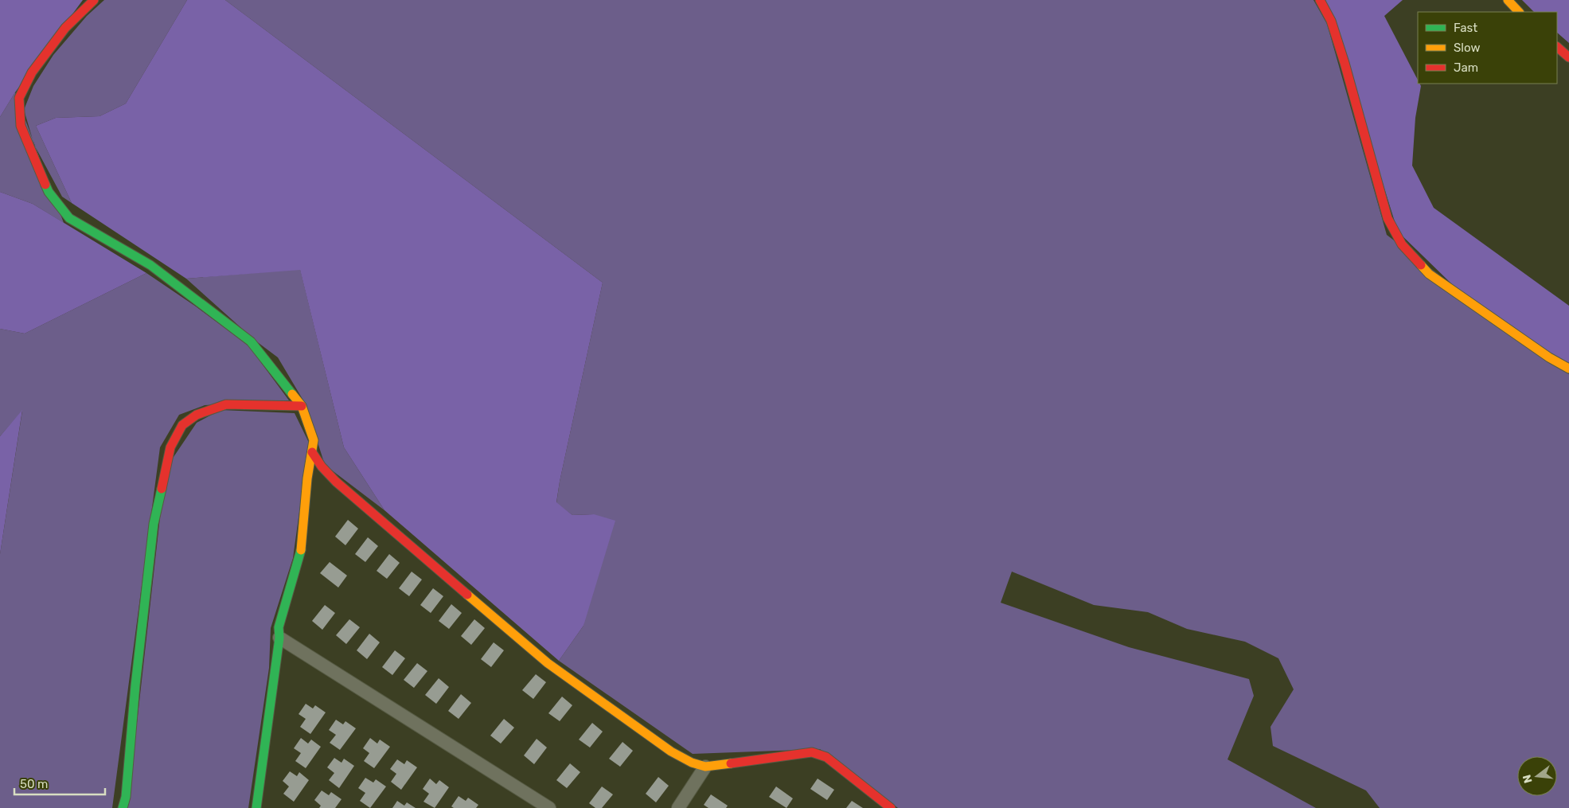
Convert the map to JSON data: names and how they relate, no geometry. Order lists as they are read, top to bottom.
{
  "legend": ["Fast", "Slow", "Jam"],
  "scale_bar": "50 m",
  "north": "left"
}
